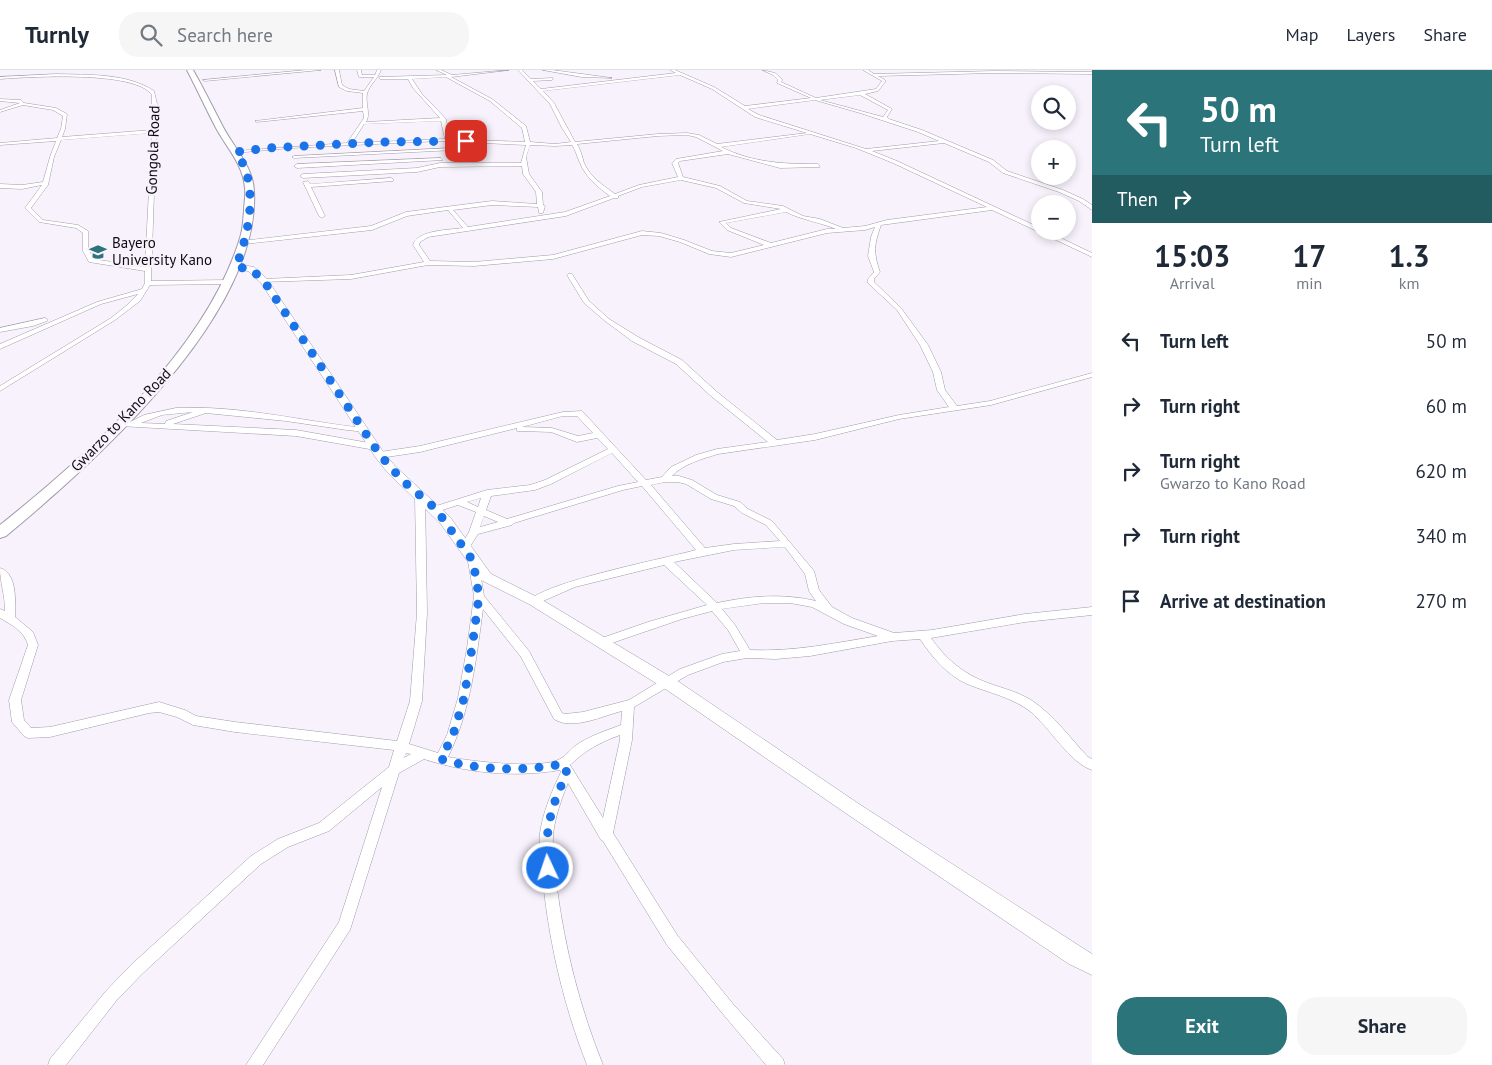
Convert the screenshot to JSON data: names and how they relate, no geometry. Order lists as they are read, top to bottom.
{
  "streets": {
    "main road": ["Gwarzo to Kano Road"],
    "street": ["Gongola Road"]
  },
  "places": {
    "school or university": ["Bayero University Kano"]
  },
  "page": {
    "header": "Turnly",
    "search": "Search here",
    "nav": ["Map", "Layers", "Share"],
    "turn": ["50 m", "Turn left"],
    "map_buttons": ["+", "−"],
    "then": "Then",
    "eta": [
      "15:03",
      "Arrival",
      "17",
      "min",
      "1.3",
      "km"
    ],
    "list": [
      {
        "name": "Turn left",
        "value": "50 m"
      },
      {
        "name": "Turn right",
        "value": "60 m"
      },
      {
        "name": "Turn right",
        "note": "Gwarzo to Kano Road",
        "value": "620 m"
      },
      {
        "name": "Turn right",
        "value": "340 m"
      },
      {
        "name": "Arrive at destination",
        "value": "270 m"
      }
    ],
    "buttons": ["Exit", "Share"]
  }
}
